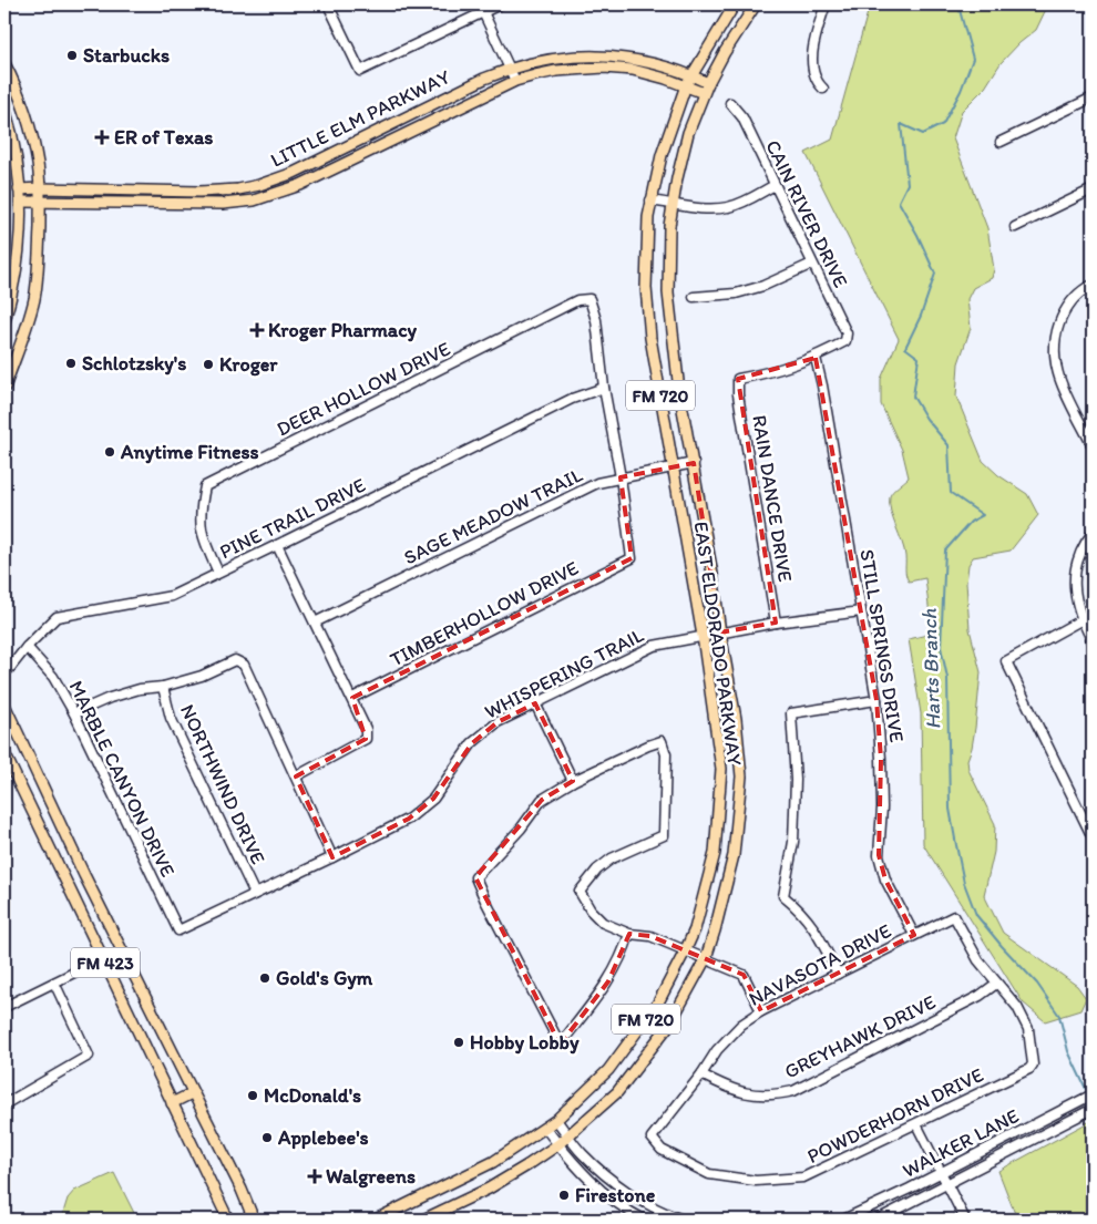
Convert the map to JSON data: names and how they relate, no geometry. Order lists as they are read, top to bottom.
{
  "streets": {
    "main road": [
      "LITTLE ELM PARKWAY",
      "FM 720",
      "EAST ELDORADO PARKWAY",
      "FM 423"
    ],
    "street": [
      "CAIN RIVER DRIVE",
      "DEER HOLLOW DRIVE",
      "RAIN DANCE DRIVE",
      "SAGE MEADOW TRAIL",
      "PINE TRAIL DRIVE",
      "TIMBERHOLLOW DRIVE",
      "STILL SPRINGS DRIVE",
      "WHISPERING TRAIL",
      "MARBLE CANYON DRIVE",
      "NORTHWIND DRIVE",
      "NAVASOTA DRIVE",
      "GREYHAWK DRIVE",
      "POWDERHORN DRIVE",
      "WALKER LANE"
    ]
  },
  "crossings": [
    ["LITTLE ELM PARKWAY", "EAST ELDORADO PARKWAY"],
    ["CAIN RIVER DRIVE", "RAIN DANCE DRIVE"],
    ["CAIN RIVER DRIVE", "STILL SPRINGS DRIVE"],
    ["DEER HOLLOW DRIVE", "PINE TRAIL DRIVE"],
    ["RAIN DANCE DRIVE", "STILL SPRINGS DRIVE"],
    ["RAIN DANCE DRIVE", "WHISPERING TRAIL"],
    ["SAGE MEADOW TRAIL", "TIMBERHOLLOW DRIVE"],
    ["SAGE MEADOW TRAIL", "EAST ELDORADO PARKWAY"],
    ["PINE TRAIL DRIVE", "MARBLE CANYON DRIVE"],
    ["EAST ELDORADO PARKWAY", "WHISPERING TRAIL"],
    ["STILL SPRINGS DRIVE", "WHISPERING TRAIL"],
    ["STILL SPRINGS DRIVE", "NAVASOTA DRIVE"],
    ["WHISPERING TRAIL", "MARBLE CANYON DRIVE"],
    ["WHISPERING TRAIL", "NORTHWIND DRIVE"],
    ["NAVASOTA DRIVE", "GREYHAWK DRIVE"],
    ["NAVASOTA DRIVE", "POWDERHORN DRIVE"],
    ["GREYHAWK DRIVE", "POWDERHORN DRIVE"]
  ],
  "water": ["Harts Branch"],
  "places": {
    "other": [
      "Starbucks",
      "Schlotzsky's",
      "Kroger",
      "Anytime Fitness",
      "Gold's Gym",
      "Hobby Lobby",
      "McDonald's",
      "Applebee's",
      "Firestone"
    ],
    "health": ["ER of Texas", "Kroger Pharmacy", "Walgreens"]
  }
}
